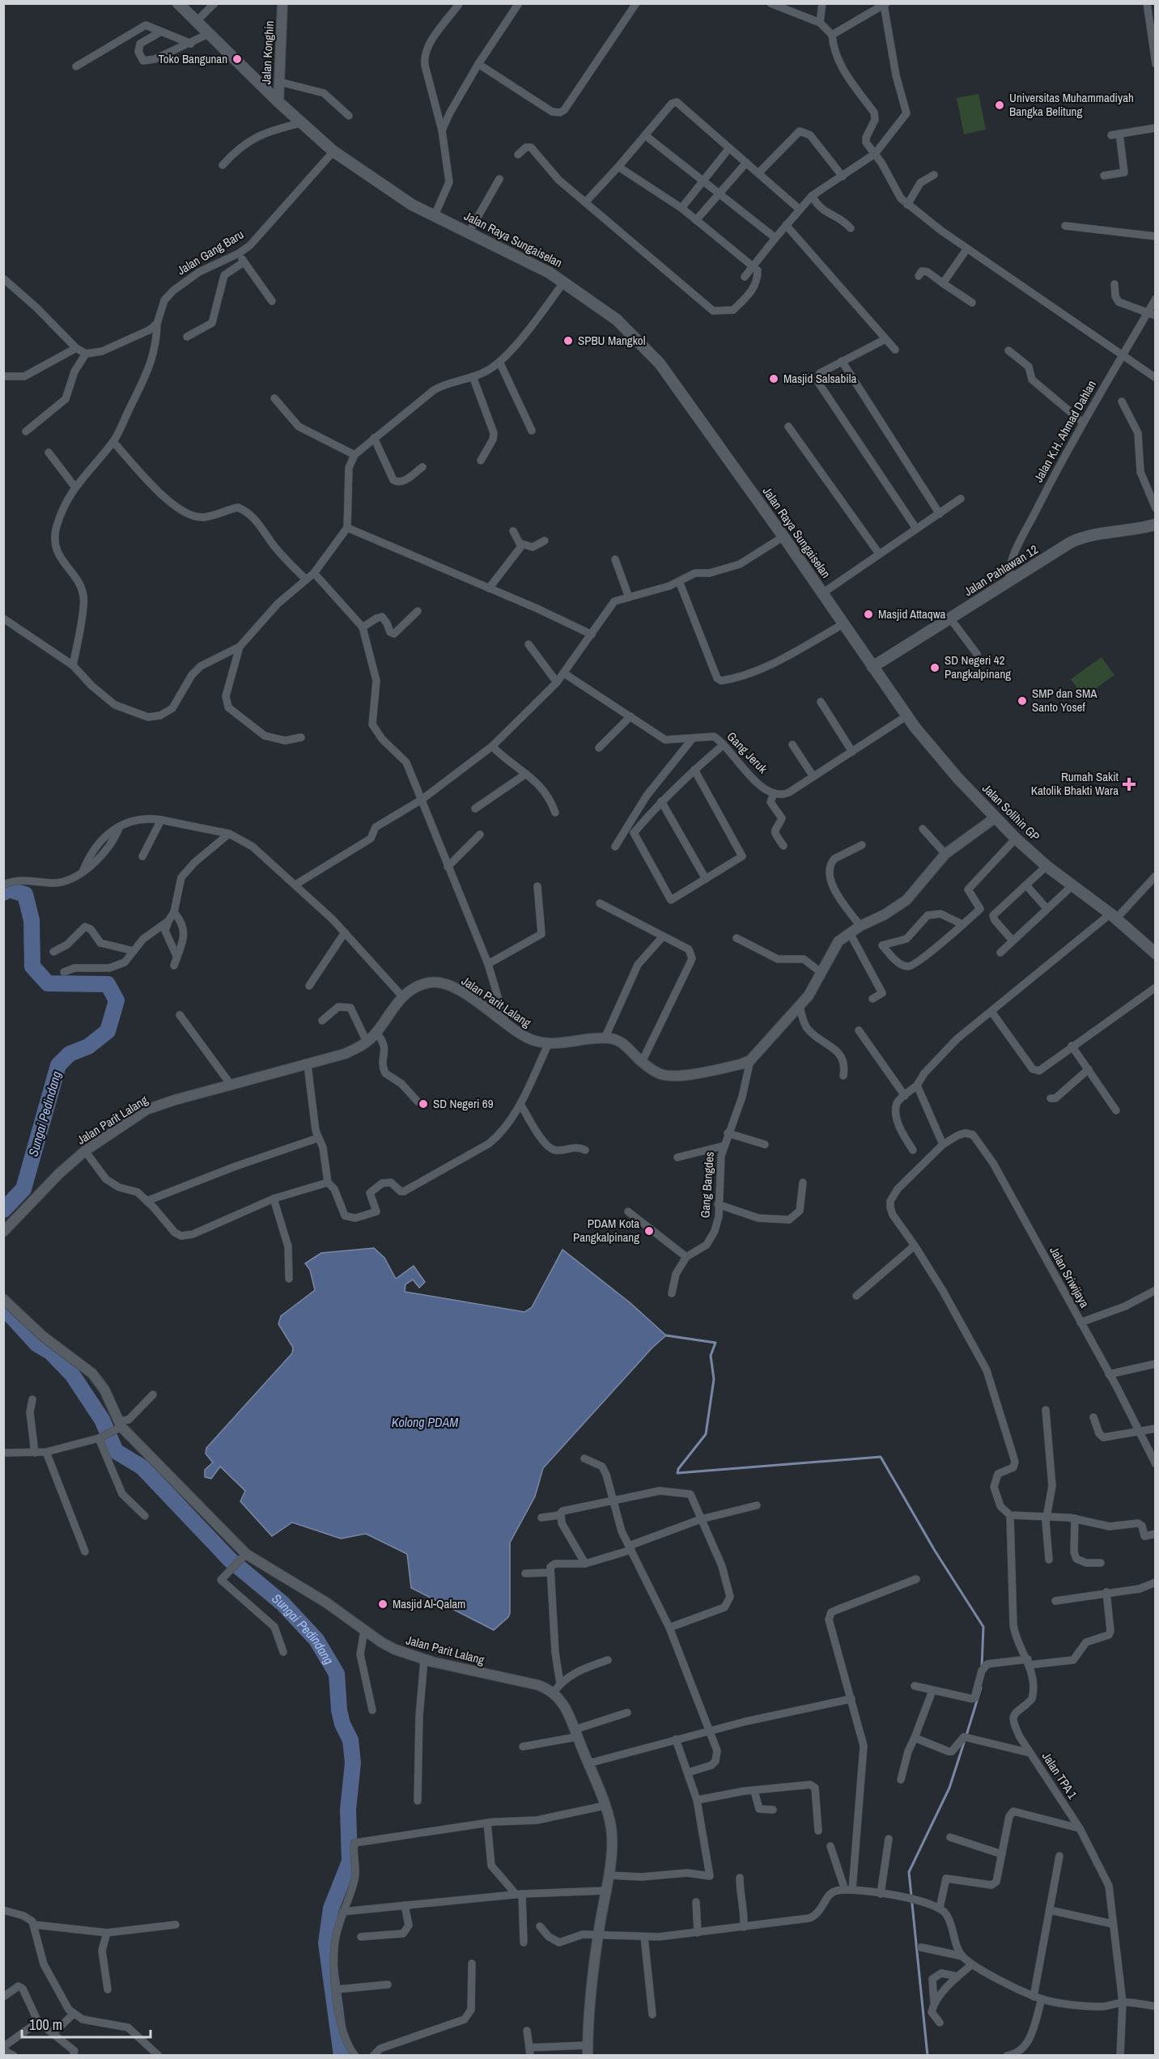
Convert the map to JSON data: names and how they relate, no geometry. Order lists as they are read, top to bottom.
{
  "streets": {
    "main road": ["Jalan Raya Sungaiselan", "Jalan Pahlawan 12", "Jalan Solihin GP"],
    "street": [
      "Jalan Konghin",
      "Jalan Gang Baru",
      "Jalan K.H. Ahmad Dahlan",
      "Gang Jeruk",
      "Jalan Parit Lalang",
      "Gang Bangdes",
      "Jalan Sriwijaya",
      "Jalan TPA 1"
    ]
  },
  "crossings": [
    ["Jalan Konghin", "Jalan Raya Sungaiselan"],
    ["Jalan Raya Sungaiselan", "Jalan Gang Baru"],
    ["Jalan Raya Sungaiselan", "Jalan Pahlawan 12"],
    ["Jalan Raya Sungaiselan", "Jalan Solihin GP"],
    ["Jalan K.H. Ahmad Dahlan", "Jalan Pahlawan 12"],
    ["Jalan Pahlawan 12", "Jalan Solihin GP"],
    ["Jalan Parit Lalang", "Gang Bangdes"]
  ],
  "water": ["Sungai Pedindang", "Kolong PDAM"],
  "places": {
    "other": [
      "Toko Bangunan",
      "Universitas Muhammadiyah Bangka Belitung",
      "SPBU Mangkol",
      "Masjid Salsabila",
      "Masjid Attaqwa",
      "SD Negeri 42 Pangkalpinang",
      "SMP dan SMA Santo Yosef",
      "SD Negeri 69",
      "PDAM Kota Pangkalpinang",
      "Masjid Al-Qalam"
    ],
    "health": ["Rumah Sakit Katolik Bhakti Wara"]
  },
  "scale_bar": "100 m"
}
